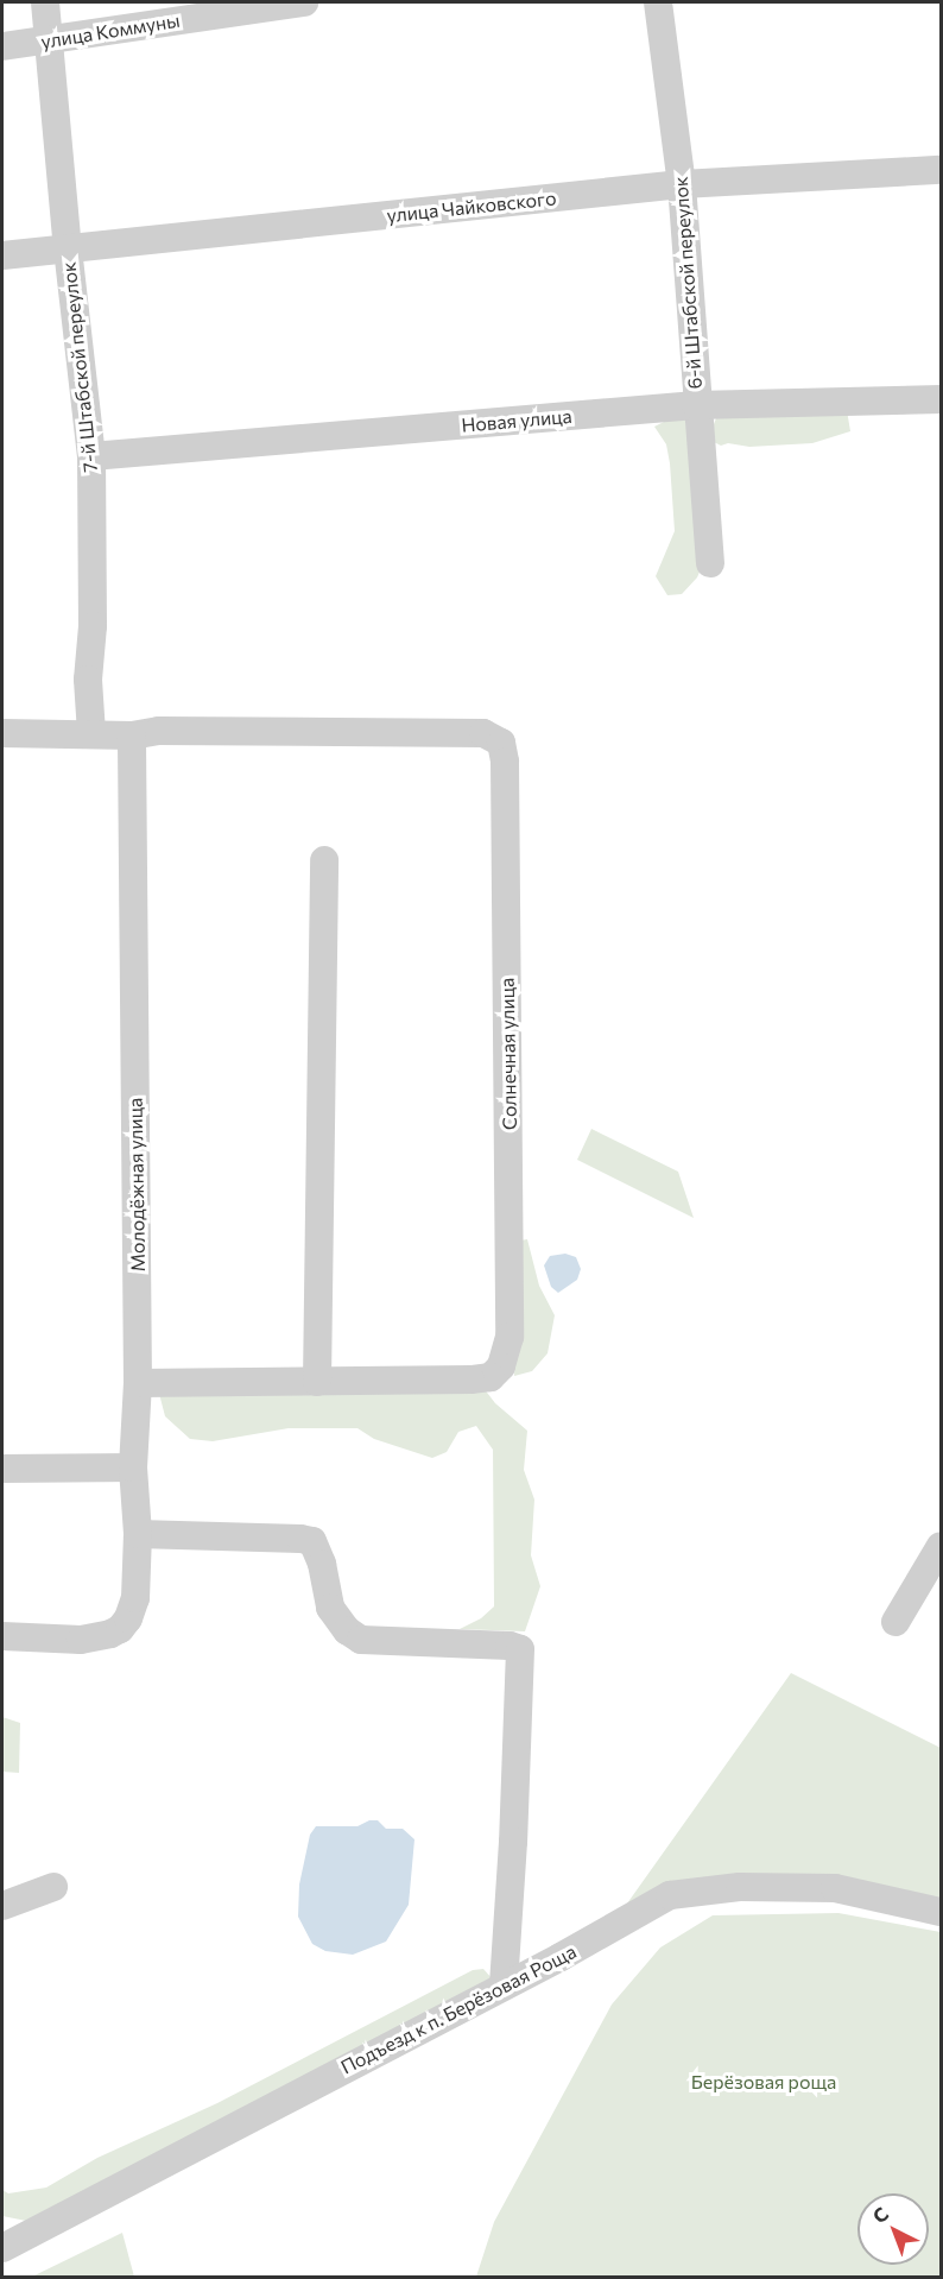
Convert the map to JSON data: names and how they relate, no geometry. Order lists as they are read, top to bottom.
{
  "streets": {
    "street": [
      "улица Коммуны",
      "улица Чайковского",
      "6-й Штабской переулок",
      "7-й Штабской переулок",
      "Новая улица",
      "Солнечная улица",
      "Молодёжная улица",
      "Подъезд к п. Берёзовая Роща"
    ]
  },
  "crossings": [
    ["улица Коммуны", "7-й Штабской переулок"],
    ["улица Чайковского", "6-й Штабской переулок"],
    ["улица Чайковского", "7-й Штабской переулок"],
    ["6-й Штабской переулок", "Новая улица"],
    ["7-й Штабской переулок", "Новая улица"],
    ["Солнечная улица", "Молодёжная улица"]
  ],
  "parks": ["Берёзовая роща"],
  "north": "top left"
}
